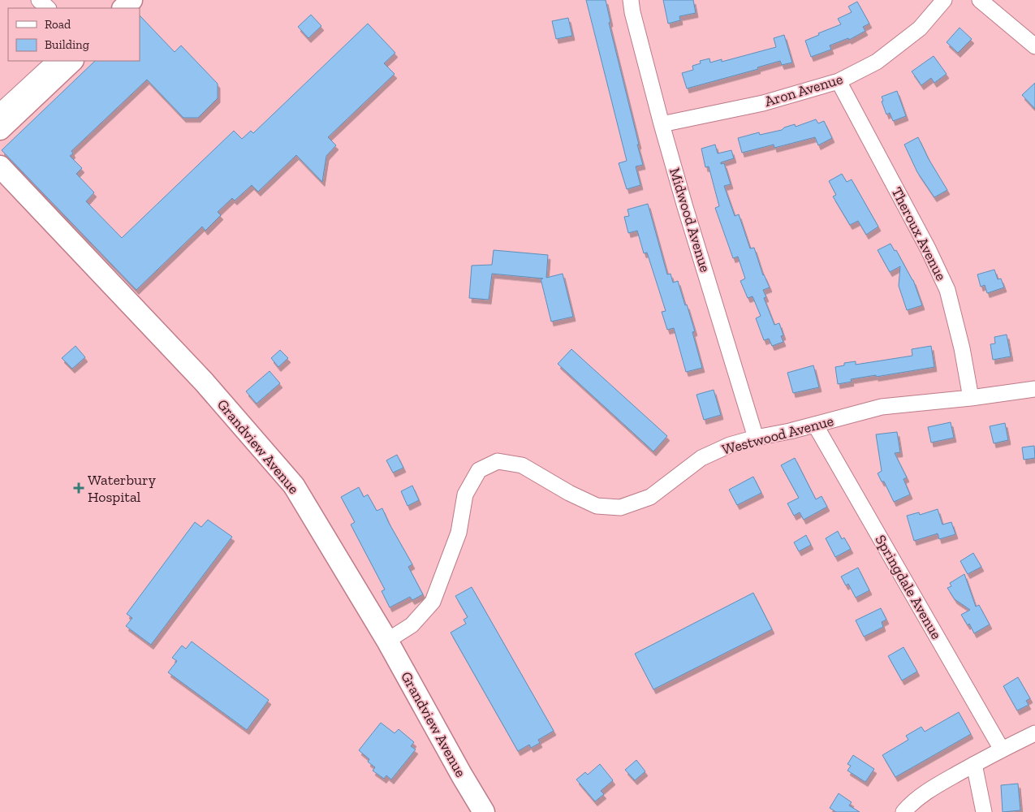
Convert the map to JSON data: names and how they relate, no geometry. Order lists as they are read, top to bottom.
{
  "streets": {
    "main road": ["Grandview Avenue"],
    "street": [
      "Aron Avenue",
      "Midwood Avenue",
      "Theroux Avenue",
      "Westwood Avenue",
      "Springdale Avenue"
    ]
  },
  "crossings": [
    ["Aron Avenue", "Midwood Avenue"],
    ["Aron Avenue", "Theroux Avenue"],
    ["Midwood Avenue", "Westwood Avenue"],
    ["Theroux Avenue", "Westwood Avenue"],
    ["Westwood Avenue", "Grandview Avenue"],
    ["Westwood Avenue", "Springdale Avenue"]
  ],
  "places": {
    "health": ["Waterbury Hospital"]
  },
  "legend": ["Road", "Building"]
}
